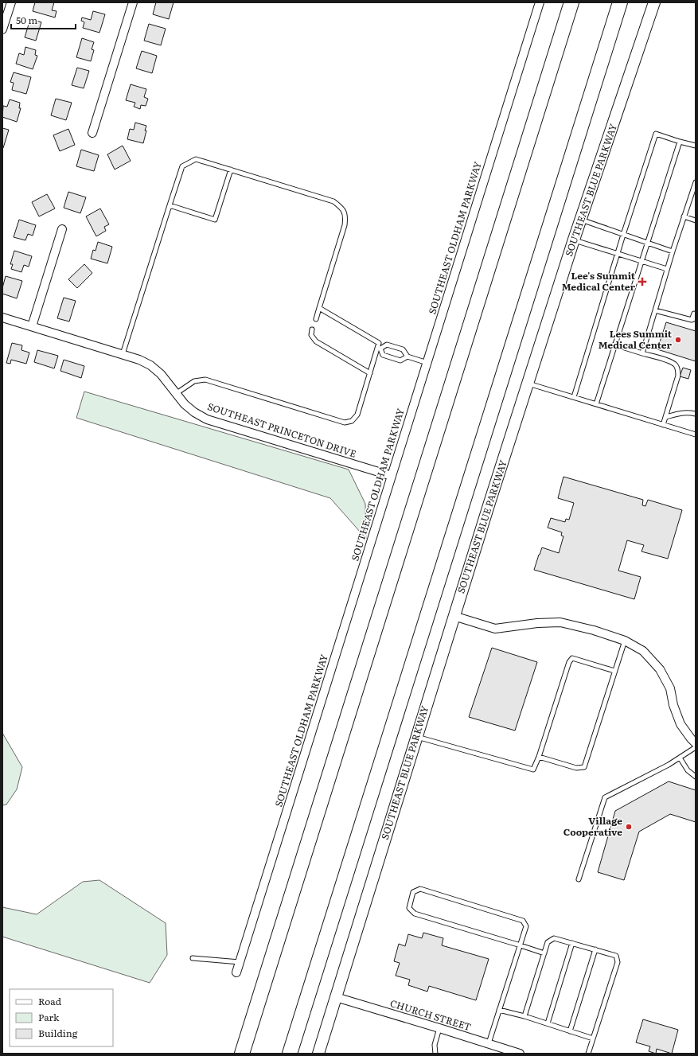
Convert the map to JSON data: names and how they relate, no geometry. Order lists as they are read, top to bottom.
{
  "streets": {
    "street": [
      "SOUTHEAST BLUE PARKWAY",
      "SOUTHEAST OLDHAM PARKWAY",
      "SOUTHEAST PRINCETON DRIVE",
      "CHURCH STREET"
    ]
  },
  "crossings": [
    ["SOUTHEAST BLUE PARKWAY", "CHURCH STREET"],
    ["SOUTHEAST OLDHAM PARKWAY", "SOUTHEAST PRINCETON DRIVE"]
  ],
  "places": {
    "health": ["Lee's Summit Medical Center"],
    "other": ["Lees Summit Medical Center", "Village Cooperative"]
  },
  "legend": ["Road", "Park", "Building"],
  "scale_bar": "50 m"
}
